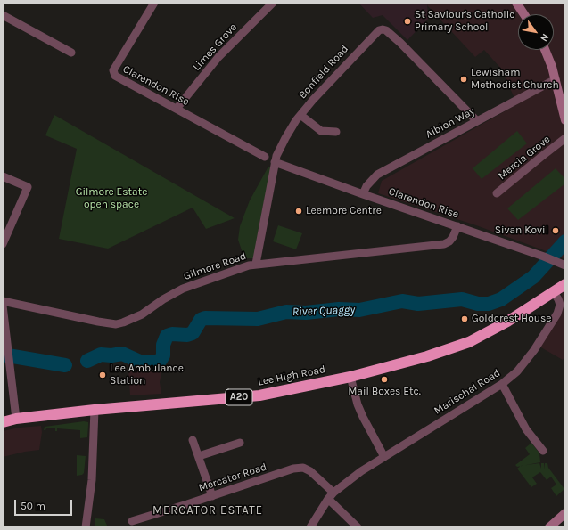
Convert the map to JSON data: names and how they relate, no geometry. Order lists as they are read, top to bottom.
{
  "streets": {
    "highway": ["Lee High Road", "A20"],
    "street": [
      "Limes Grove",
      "Bonfield Road",
      "Clarendon Rise",
      "Albion Way",
      "Mercia Grove",
      "Gilmore Road",
      "Marischal Road",
      "Mercator Road"
    ]
  },
  "crossings": [
    ["Limes Grove", "Clarendon Rise"],
    ["Bonfield Road", "Clarendon Rise"],
    ["Bonfield Road", "Albion Way"],
    ["Bonfield Road", "Gilmore Road"],
    ["Clarendon Rise", "Albion Way"],
    ["Clarendon Rise", "Gilmore Road"],
    ["Lee High Road", "Marischal Road"],
    ["Marischal Road", "Mercator Road"]
  ],
  "districts": ["MERCATOR ESTATE"],
  "water": ["River Quaggy"],
  "parks": ["Gilmore Estate open space"],
  "places": [
    "St Saviour's Catholic Primary School",
    "Lewisham Methodist Church",
    "Leemore Centre",
    "Sivan Kovil",
    "Goldcrest House",
    "Lee Ambulance Station",
    "Mail Boxes Etc."
  ],
  "scale_bar": "50 m",
  "north": "bottom right"
}
